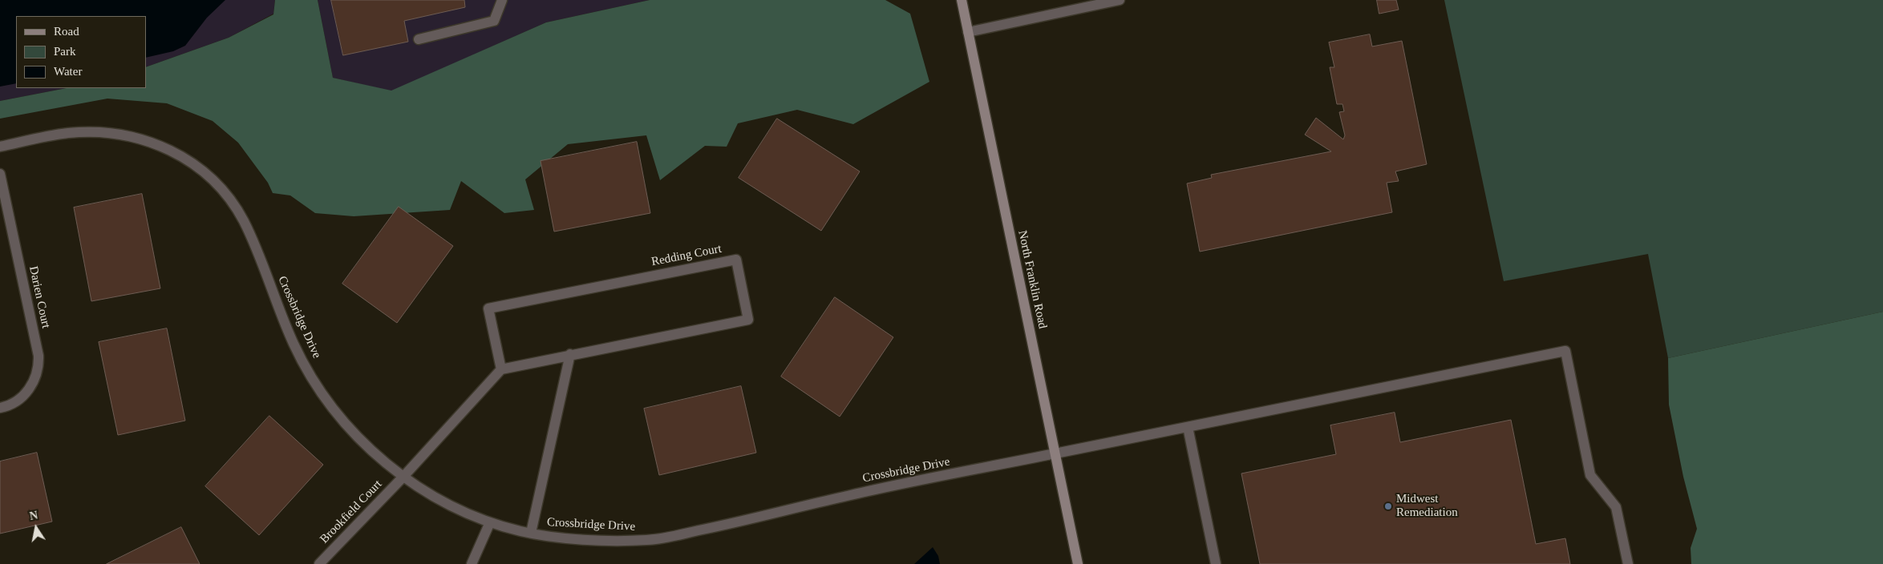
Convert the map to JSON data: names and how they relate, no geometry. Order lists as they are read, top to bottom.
{
  "streets": {
    "main road": ["North Franklin Road"],
    "street": [
      "Redding Court",
      "Darien Court",
      "Crossbridge Drive",
      "Brookfield Court"
    ]
  },
  "crossings": [
    ["North Franklin Road", "Crossbridge Drive"],
    ["Crossbridge Drive", "Brookfield Court"]
  ],
  "places": ["Midwest Remediation"],
  "legend": ["Road", "Park", "Water"],
  "north": "top"
}
